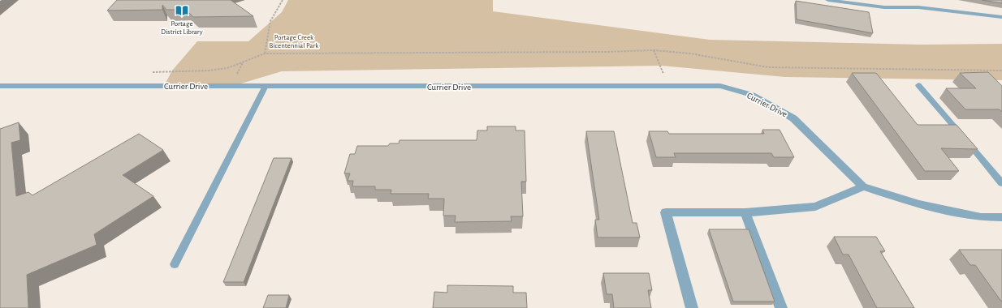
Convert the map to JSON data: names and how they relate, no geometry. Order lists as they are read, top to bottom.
{
  "streets": {
    "street": ["Currier Drive"]
  },
  "parks": ["Portage Creek Bicentennial Park"],
  "places": {
    "library": ["Portage District Library"]
  }
}
